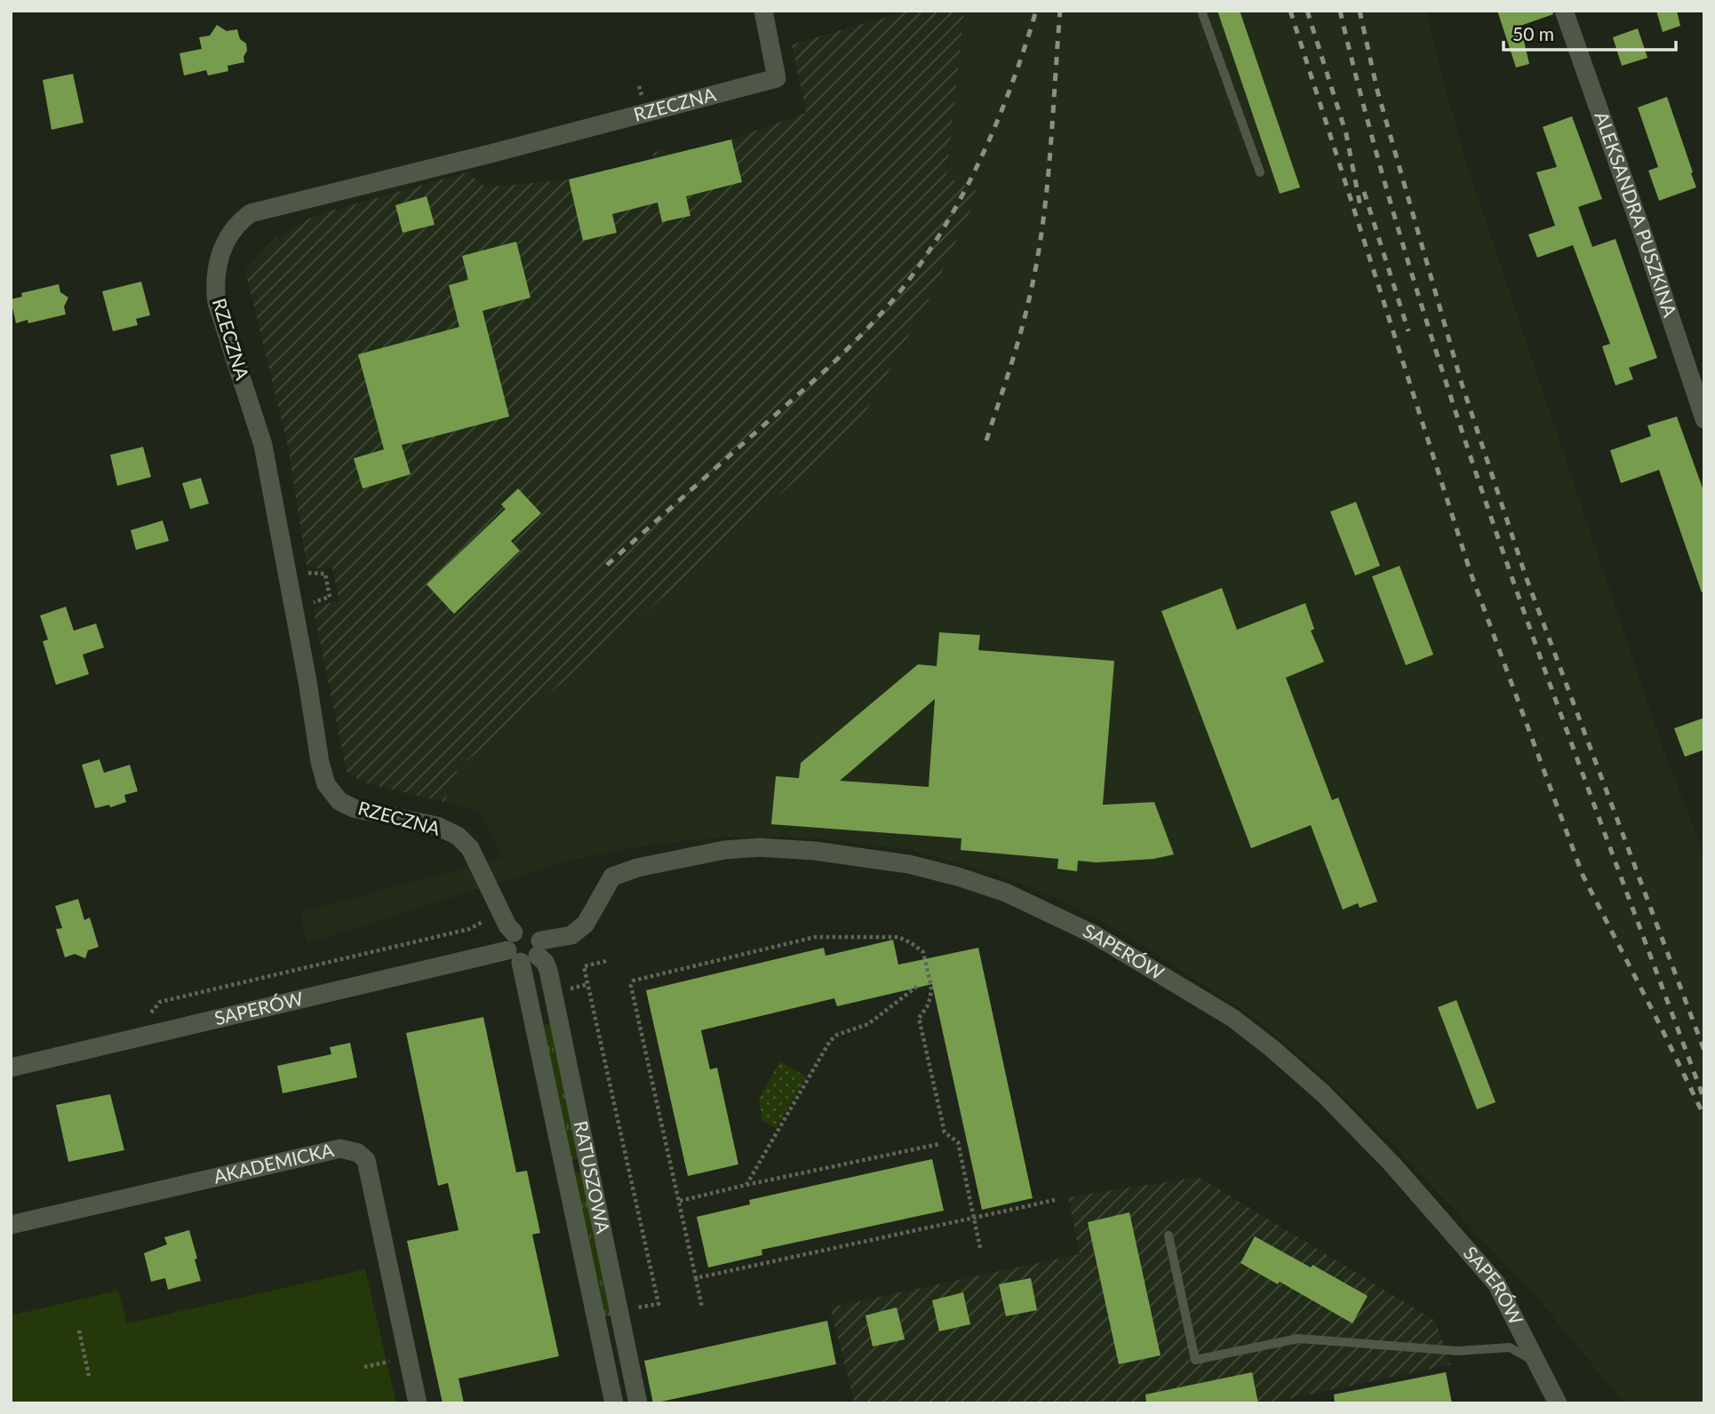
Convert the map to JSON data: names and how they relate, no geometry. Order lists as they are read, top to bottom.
{
  "streets": {
    "street": [
      "RZECZNA",
      "ALEKSANDRA PUSZKINA",
      "SAPERÓW",
      "AKADEMICKA",
      "RATUSZOWA"
    ]
  },
  "crossings": [
    ["RZECZNA", "SAPERÓW"],
    ["RZECZNA", "RATUSZOWA"],
    ["SAPERÓW", "RATUSZOWA"]
  ],
  "scale_bar": "50 m"
}
